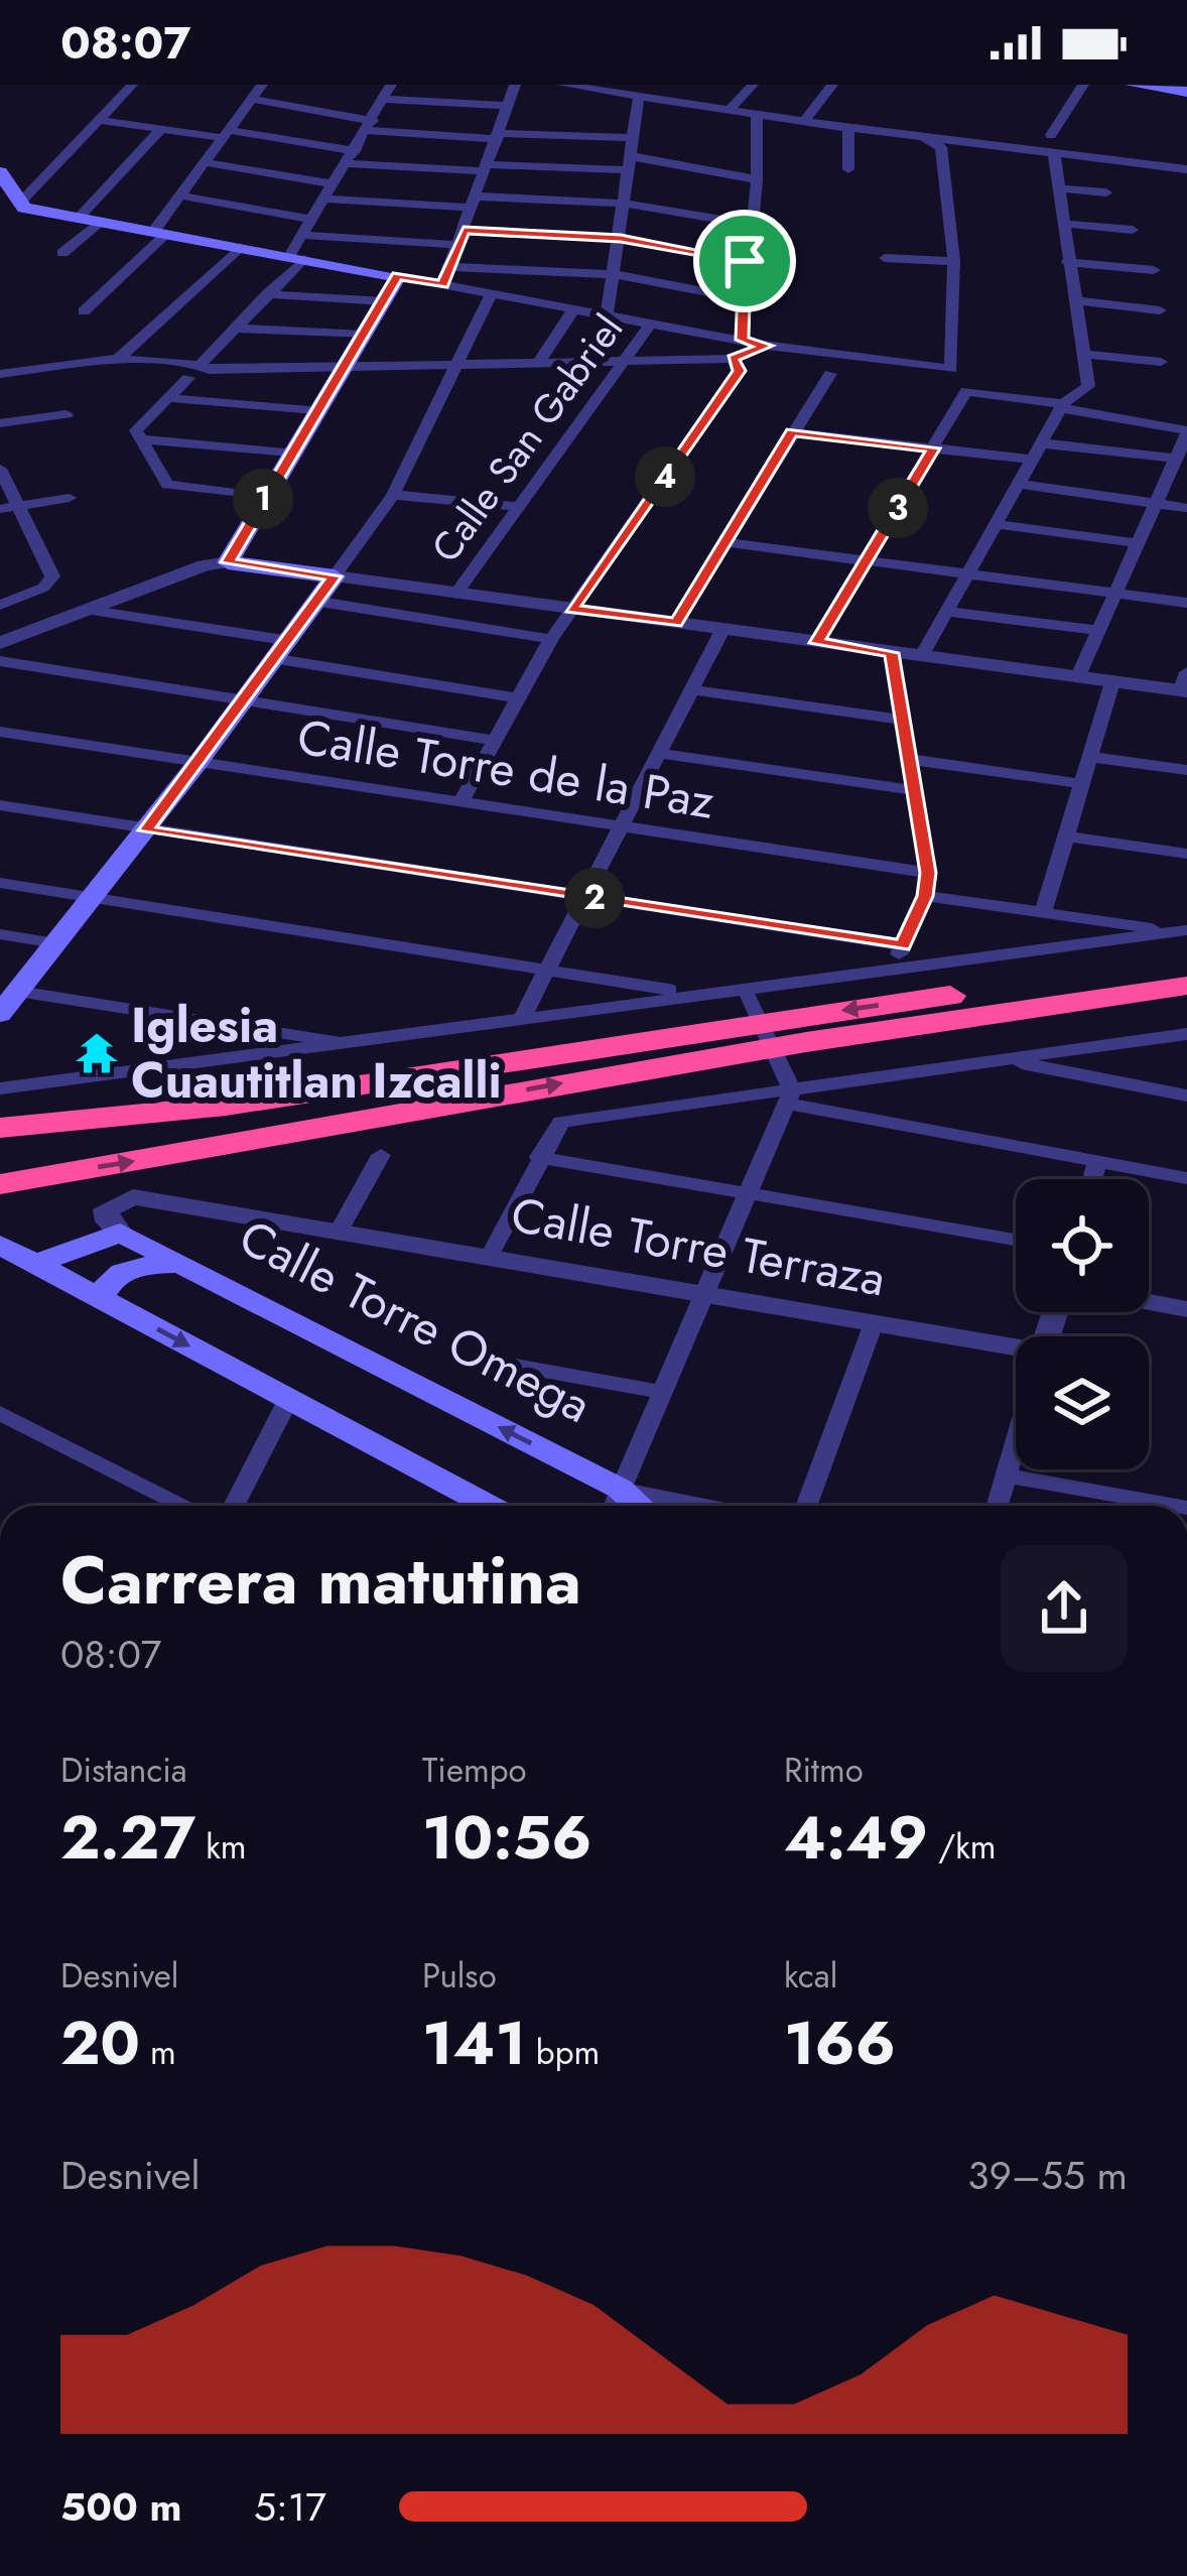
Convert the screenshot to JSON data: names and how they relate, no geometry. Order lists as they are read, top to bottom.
{
  "streets": {
    "main road": ["Calle Torre Omega"],
    "street": ["Calle San Gabriel", "Calle Torre de la Paz", "Calle Torre Terraza"]
  },
  "crossings": [
    ["Calle Torre Terraza", "Calle Torre Omega"]
  ],
  "places": {
    "temple": ["Iglesia Cuautitlan Izcalli"]
  },
  "page": {
    "status": "08:07",
    "pins": [
      "4",
      "1",
      "3",
      "2"
    ],
    "heading": ["Carrera matutina", "08:07"],
    "stats": [
      ["Distancia", "2.27 km"],
      ["Tiempo", "10:56"],
      ["Ritmo", "4:49 /km"],
      ["Desnivel", "20 m"],
      ["Pulso", "141 bpm"],
      ["kcal", "166"]
    ],
    "chart": ["Desnivel", "39–55 m"],
    "list": [
      {
        "name": "500 m",
        "note": "5:17"
      }
    ]
  }
}
